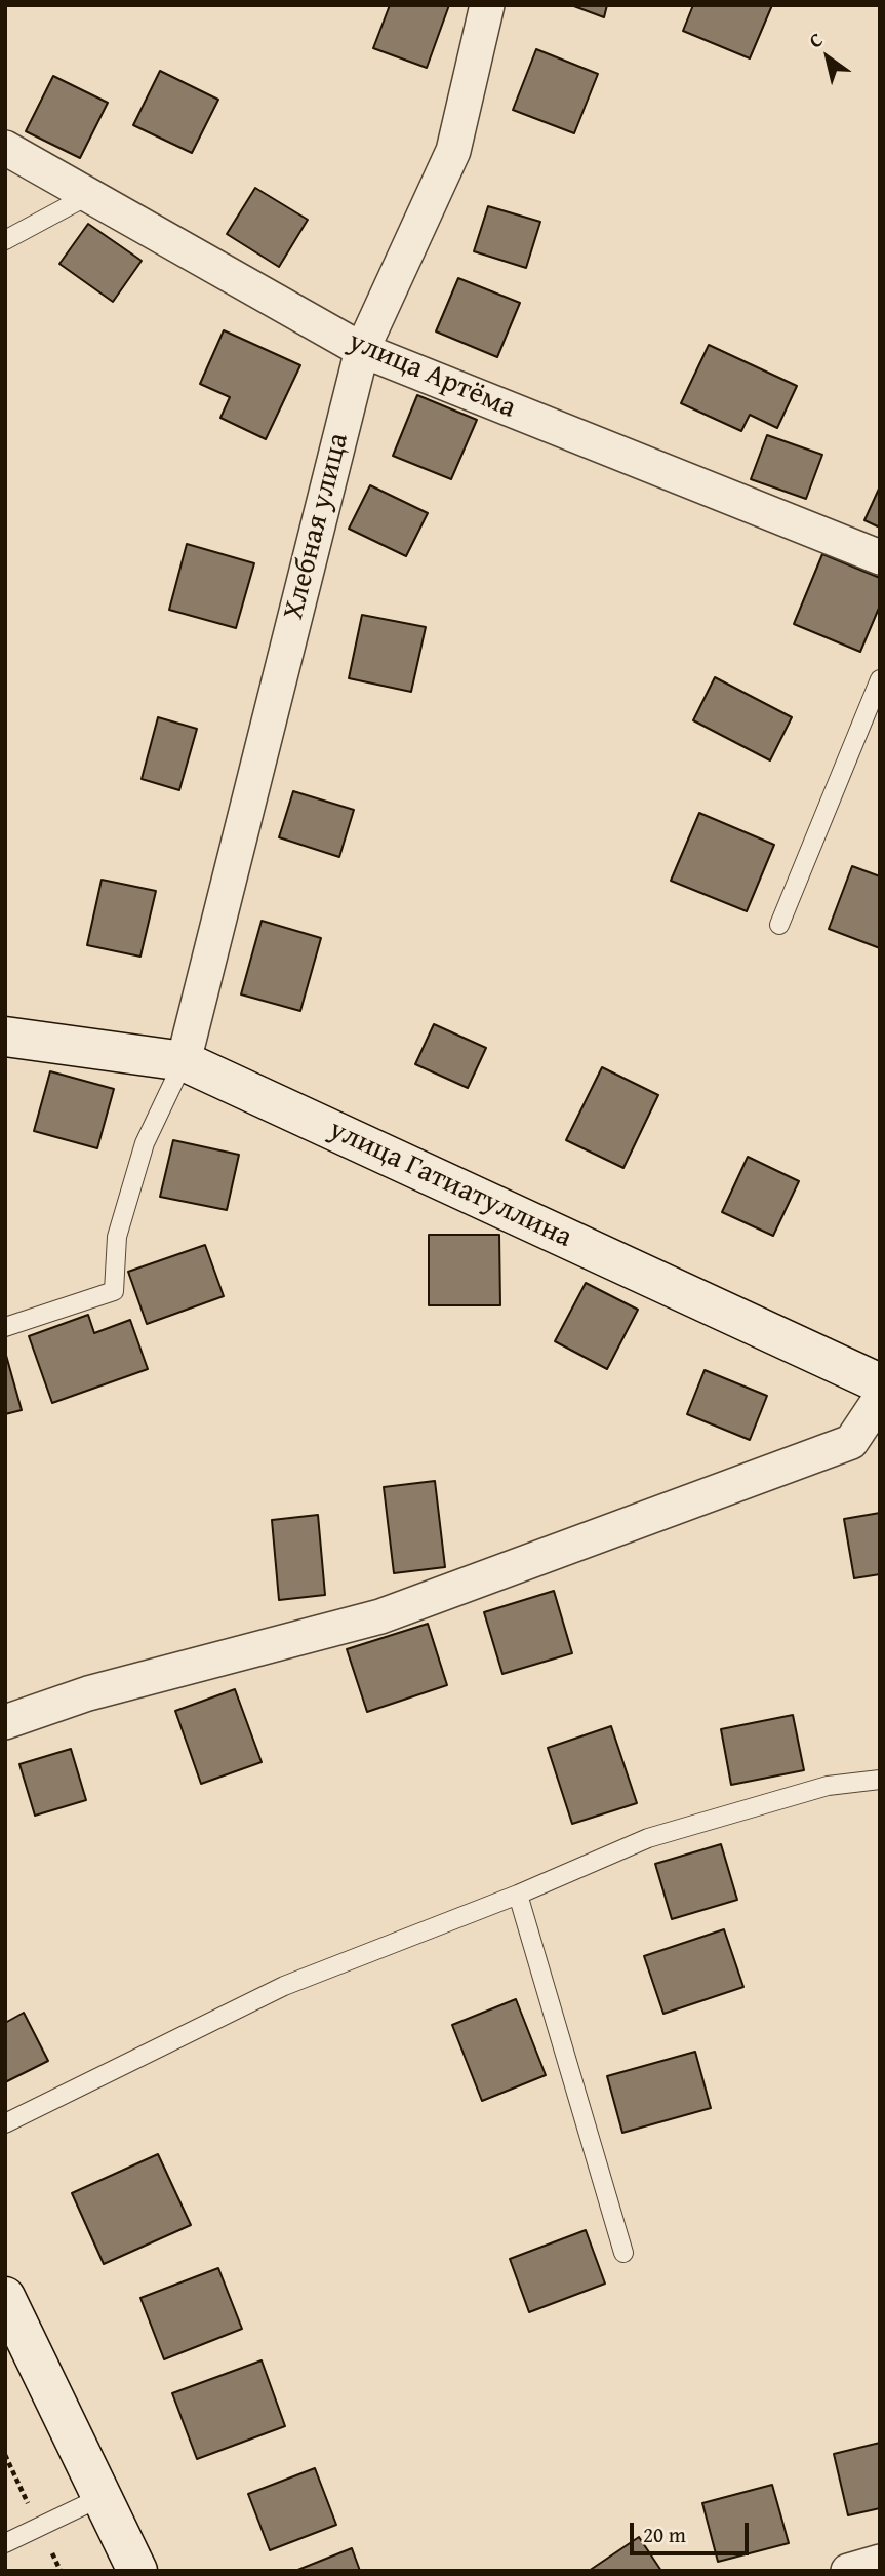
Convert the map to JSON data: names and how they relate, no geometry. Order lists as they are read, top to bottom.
{
  "streets": {
    "street": ["улица Артёма", "Хлебная улица", "улица Гатиатуллина"]
  },
  "crossings": [
    ["улица Артёма", "Хлебная улица"],
    ["Хлебная улица", "улица Гатиатуллина"]
  ],
  "scale_bar": "20 m",
  "north": "top left"
}
